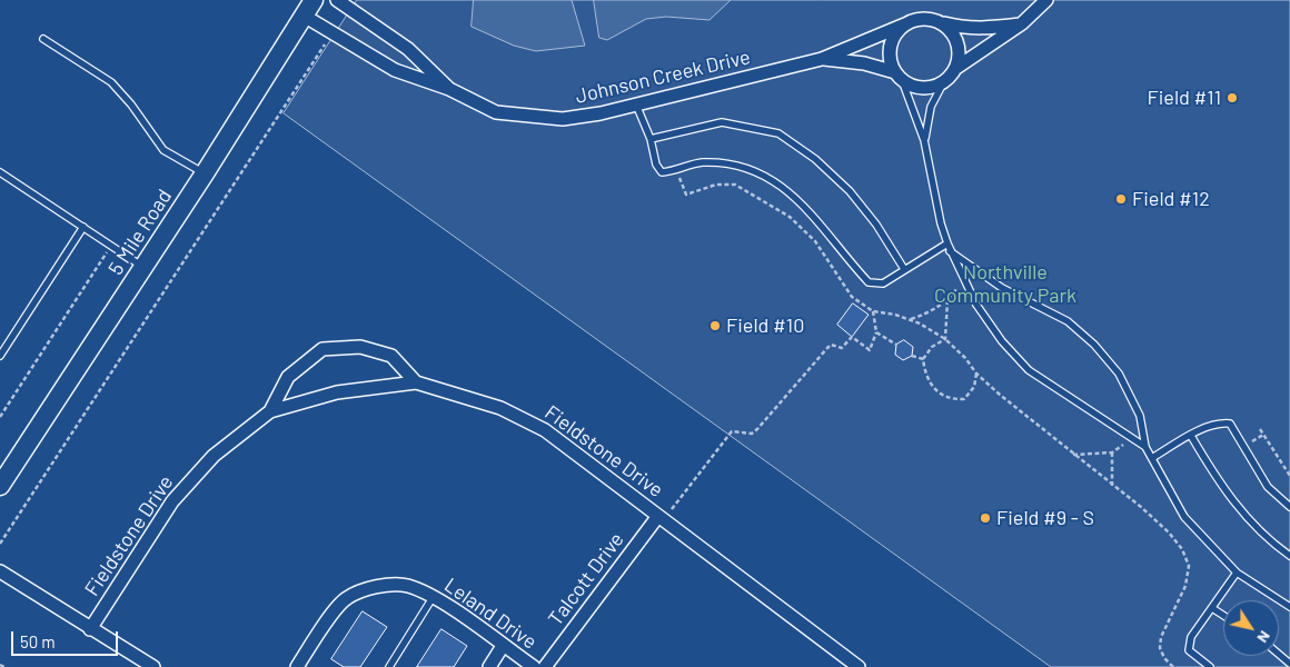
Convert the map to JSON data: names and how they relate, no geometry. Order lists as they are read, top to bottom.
{
  "streets": {
    "street": [
      "Johnson Creek Drive",
      "5 Mile Road",
      "Fieldstone Drive",
      "Talcott Drive",
      "Leland Drive"
    ]
  },
  "crossings": [
    ["Johnson Creek Drive", "5 Mile Road"],
    ["Fieldstone Drive", "Talcott Drive"]
  ],
  "parks": ["Northville Community Park"],
  "places": [
    "Field #11",
    "Field #12",
    "Field #10",
    "Field #9 - S"
  ],
  "scale_bar": "50 m",
  "north": "bottom right"
}
